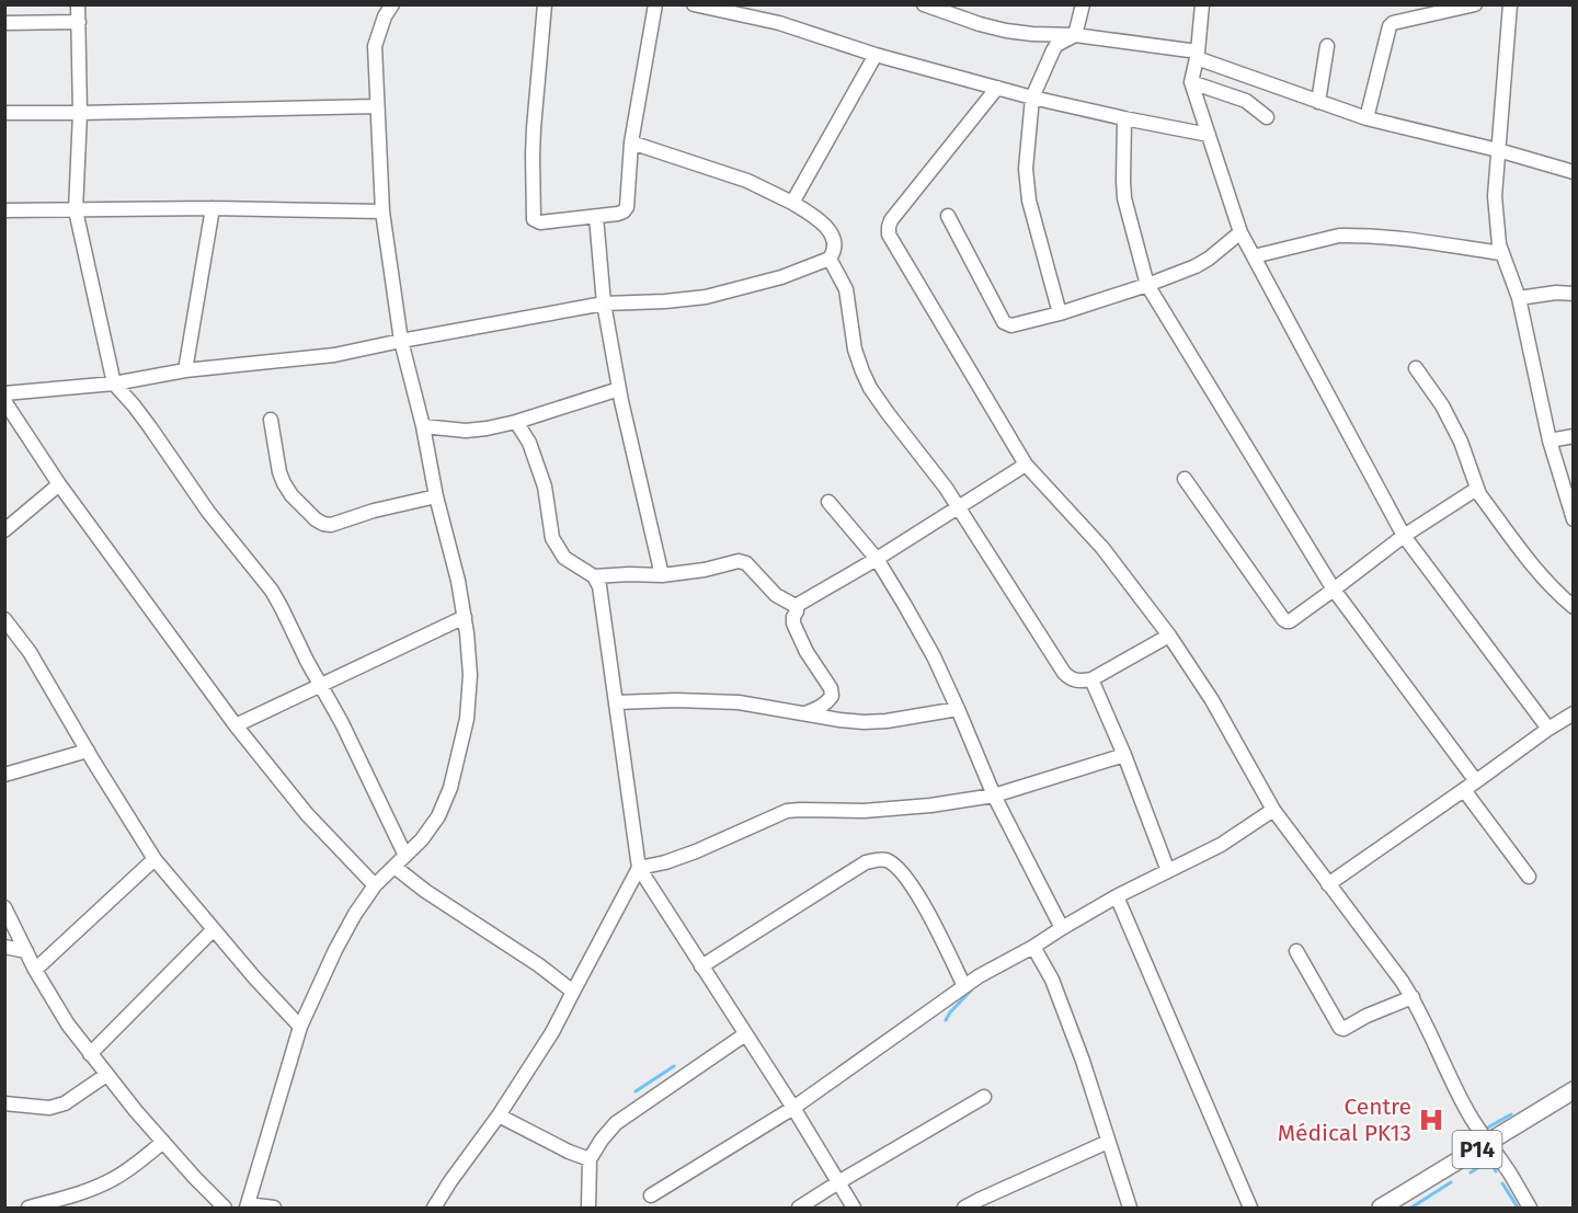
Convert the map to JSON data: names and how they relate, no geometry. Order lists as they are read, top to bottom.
{
  "streets": {
    "main road": ["P14"]
  },
  "places": {
    "hospital": ["Centre Médical PK13"]
  }
}
